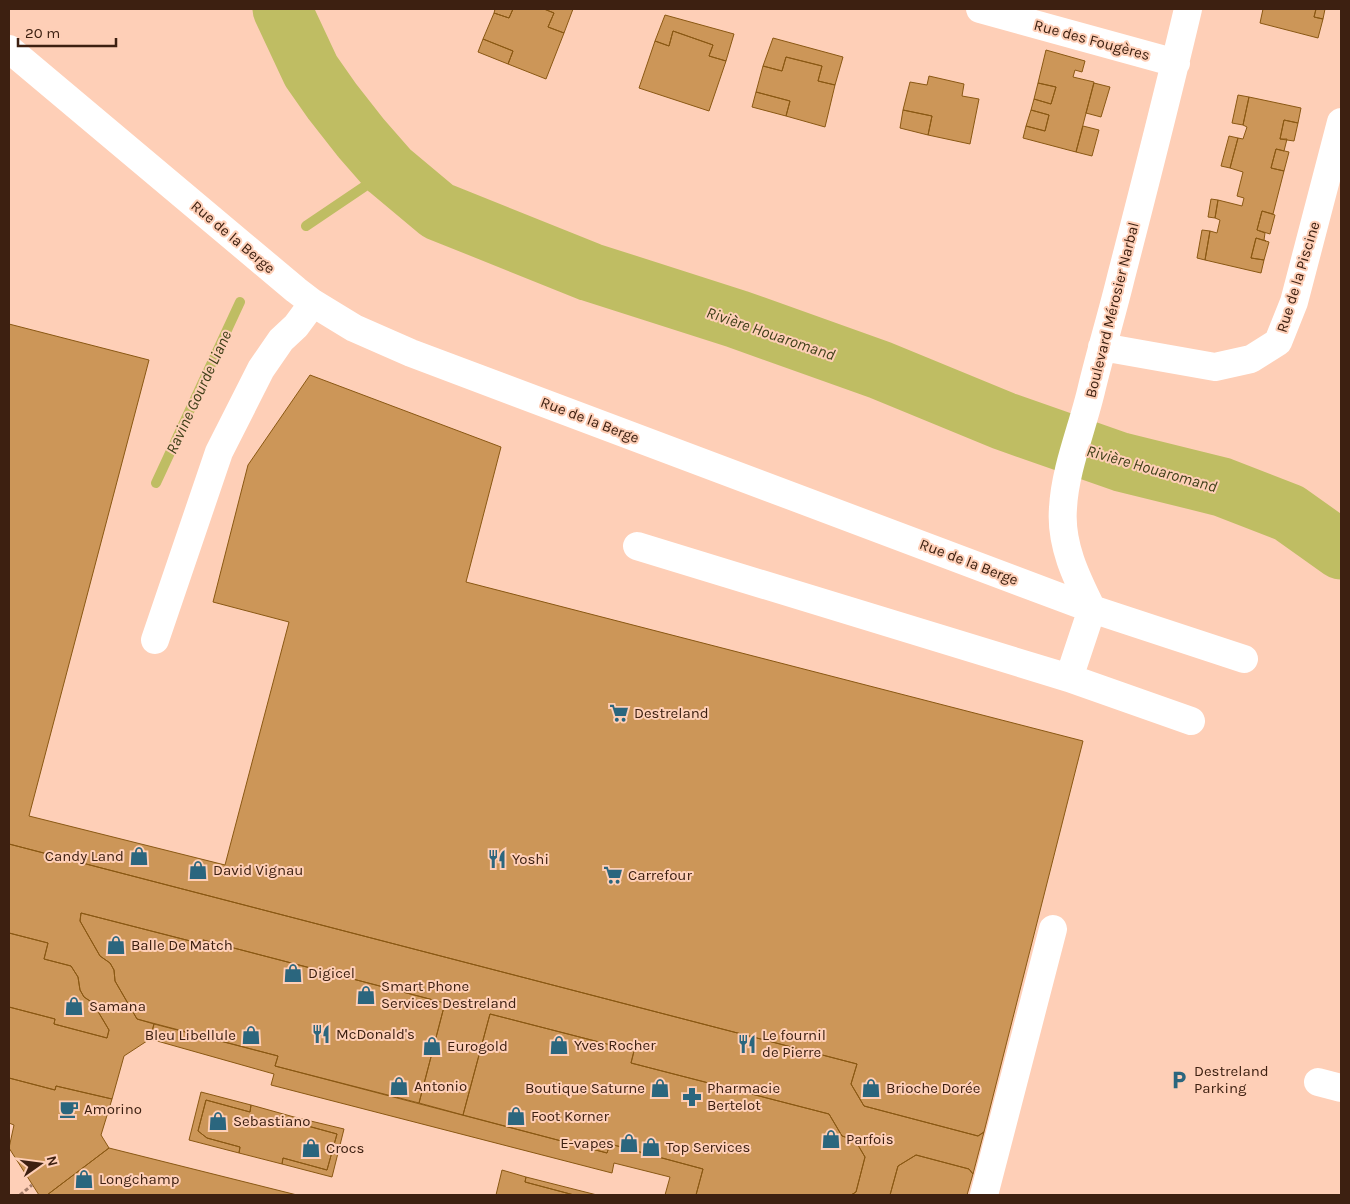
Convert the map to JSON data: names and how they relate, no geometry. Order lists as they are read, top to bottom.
{
  "streets": {
    "street": [
      "Rue des Fougères",
      "Rue de la Berge",
      "Rue de la Piscine",
      "Boulevard Mérosier Narbal"
    ]
  },
  "crossings": [
    ["Rue des Fougères", "Boulevard Mérosier Narbal"],
    ["Rue de la Berge", "Boulevard Mérosier Narbal"],
    ["Rue de la Piscine", "Boulevard Mérosier Narbal"]
  ],
  "water": ["Rivière Houaromand", "Ravine Gourde Liane"],
  "places": {
    "supermarket": ["Destreland", "Carrefour"],
    "shop": [
      "Candy Land",
      "David Vignau",
      "Balle De Match",
      "Digicel",
      "Smart Phone Services Destreland",
      "Samana",
      "Bleu Libellule",
      "Yves Rocher",
      "Eurogold",
      "Antonio",
      "Boutique Saturne",
      "Brioche Dorée",
      "Foot Korner",
      "Sebastiano",
      "Parfois",
      "E-vapes",
      "Top Services",
      "Crocs",
      "Longchamp"
    ],
    "restaurant": ["Yoshi", "McDonald's", "Le fournil de Pierre"],
    "parking": ["Destreland Parking"],
    "pharmacy": ["Pharmacie Bertelot"],
    "cafe": ["Amorino"]
  },
  "scale_bar": "20 m",
  "north": "right"
}
